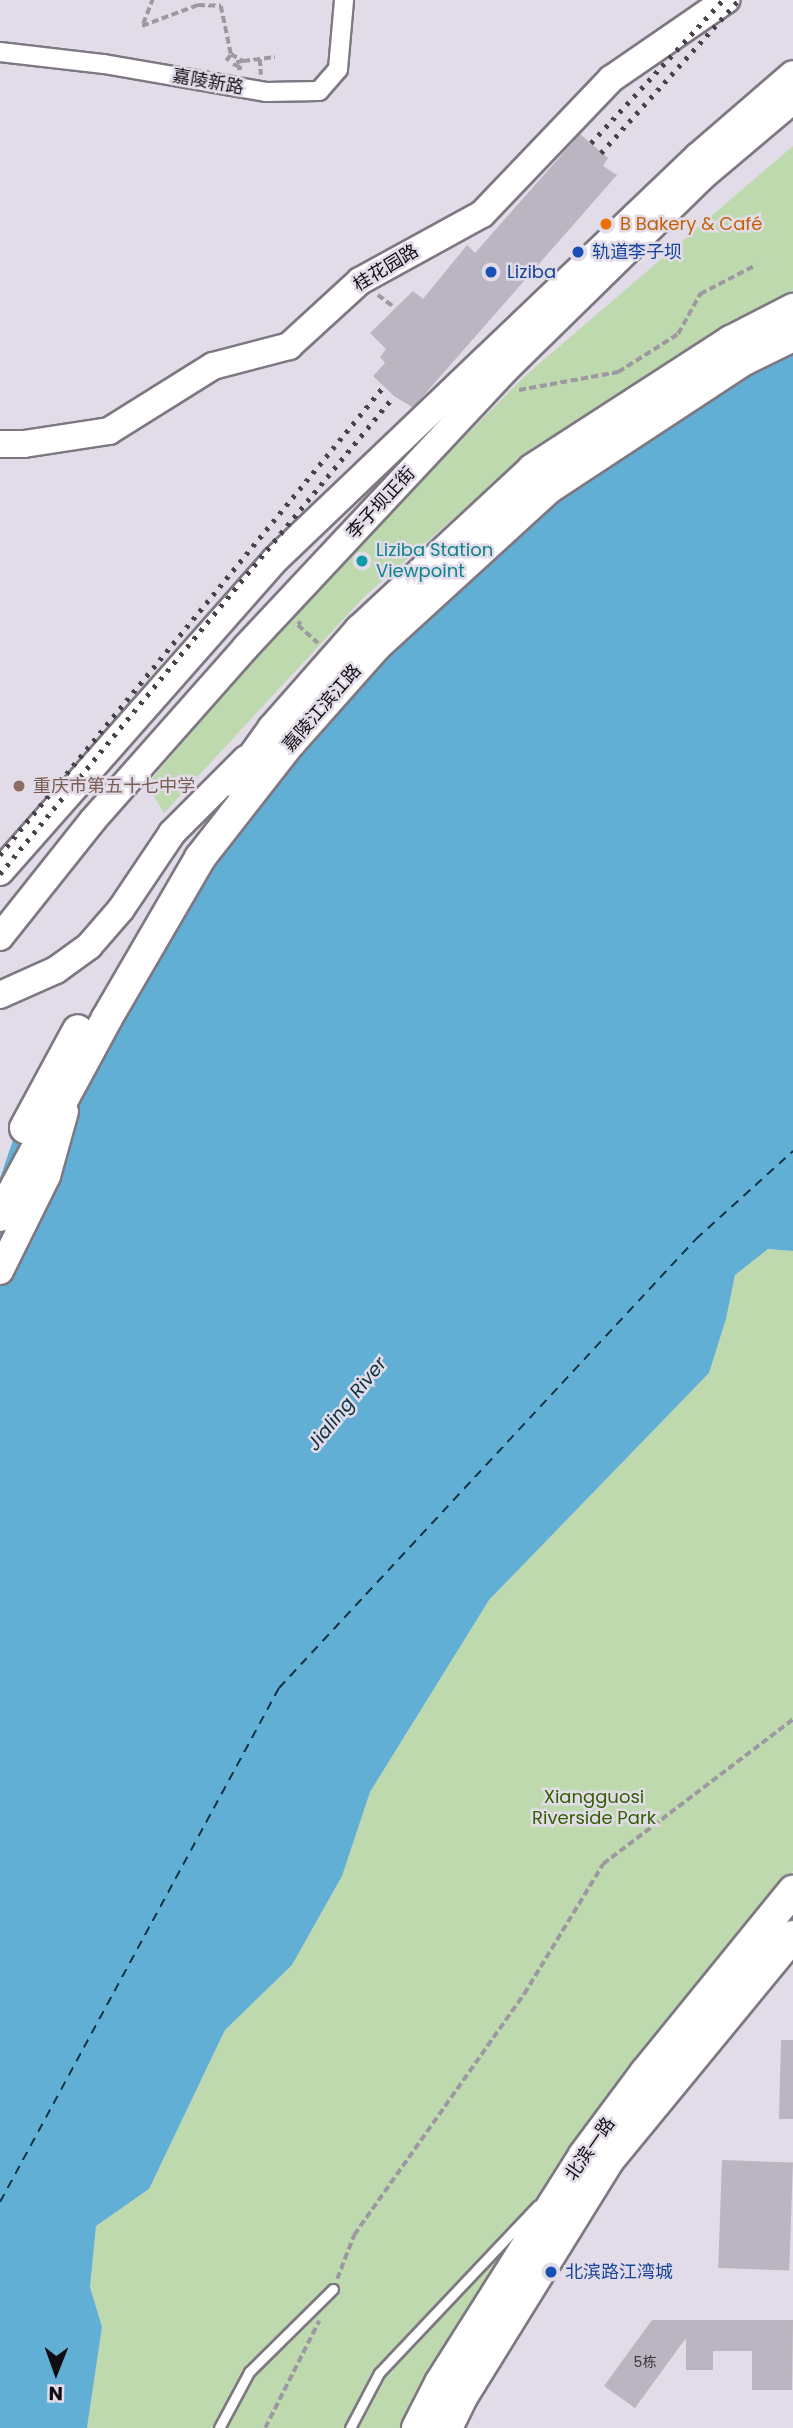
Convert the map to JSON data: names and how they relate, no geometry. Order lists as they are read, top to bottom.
{
  "streets": {
    "main road": [
      "桂花园路",
      "李子坝正街",
      "嘉陵江滨江路",
      "北滨一路"
    ],
    "street": ["嘉陵新路"]
  },
  "water": ["Jialing River"],
  "parks": ["Xiangguosi Riverside Park"],
  "places": [
    "B Bakery & Café",
    "轨道李子坝",
    "Liziba",
    "Liziba Station Viewpoint",
    "重庆市第五十七中学",
    "北滨路江湾城"
  ],
  "house_numbers": ["5栋"],
  "north": "bottom"
}
